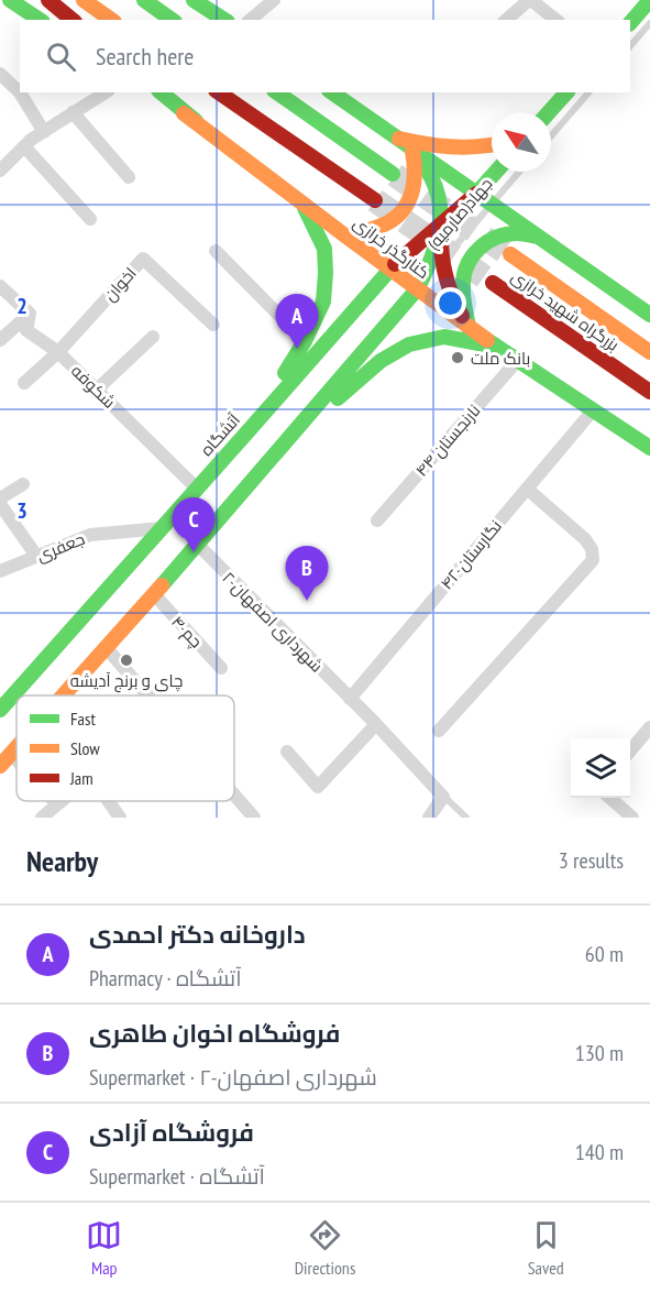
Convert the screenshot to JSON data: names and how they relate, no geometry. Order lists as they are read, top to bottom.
{
  "streets": {
    "main road": [
      "جهاد(صارمیه)",
      "کنارگذر خرازی",
      "بزرگراه شهید خرازی",
      "آتشگاه"
    ],
    "street": [
      "اخوان",
      "شکوفه",
      "۴۴ نارنجستان",
      "جعفری",
      "۴۲-نگارستان",
      "۲-شهرداری اصفهان",
      "۴-چم"
    ]
  },
  "crossings": [
    ["جهاد(صارمیه)", "کنارگذر خرازی"],
    ["جهاد(صارمیه)", "آتشگاه"],
    ["کنارگذر خرازی", "آتشگاه"],
    ["کنارگذر خرازی", "۴۴ نارنجستان"],
    ["کنارگذر خرازی", "۴۲-نگارستان"],
    ["اخوان", "شکوفه"],
    ["شکوفه", "آتشگاه"],
    ["آتشگاه", "جعفری"],
    ["۴۲-نگارستان", "۲-شهرداری اصفهان"]
  ],
  "places": ["بانک ملت", "چای و برنج آدیشه"],
  "legend": ["Fast", "Slow", "Jam"],
  "north": "top left",
  "page": {
    "search": "Search here",
    "pins": ["A", "C", "B"],
    "heading": ["Nearby", "3 results"],
    "list": [
      {
        "mark": "A",
        "name": "داروخانه دکتر احمدی",
        "note": "Pharmacy · آتشگاه",
        "value": "60 m"
      },
      {
        "mark": "B",
        "name": "فروشگاه اخوان طاهری",
        "note": "Supermarket · ۲-شهرداری اصفهان",
        "value": "130 m"
      },
      {
        "mark": "C",
        "name": "فروشگاه آزادی",
        "note": "Supermarket · آتشگاه",
        "value": "140 m"
      }
    ],
    "nav": ["Map", "Directions", "Saved"]
  },
  "grid": {
    "rows": ["2", "3"]
  }
}
